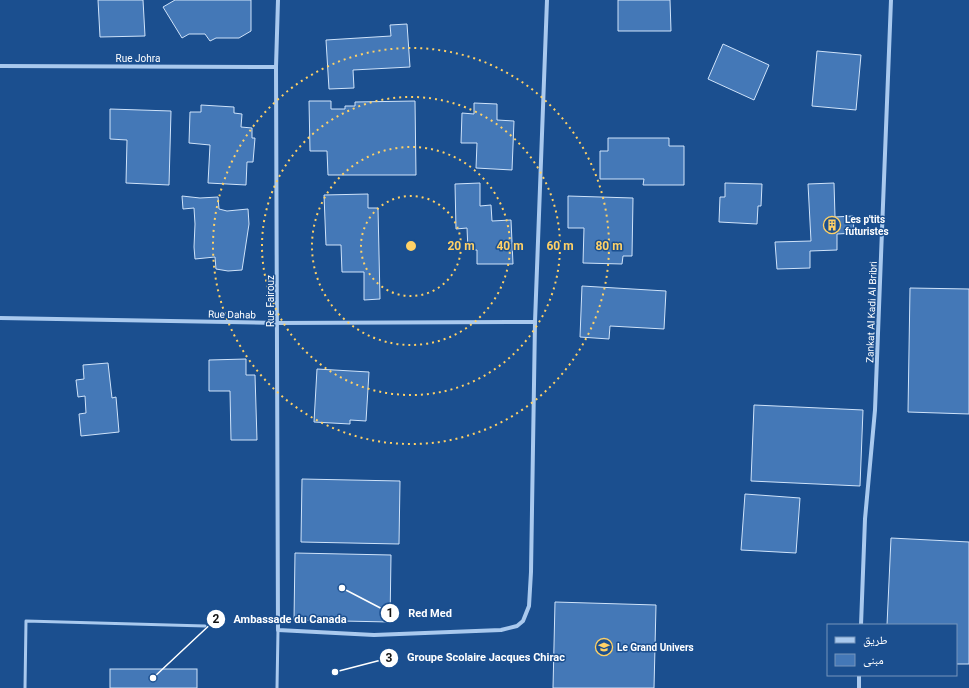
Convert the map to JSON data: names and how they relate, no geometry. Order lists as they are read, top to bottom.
{
  "streets": {
    "street": [
      "Rue Johra",
      "Rue Fairouz",
      "Zankat Al Kadi Al Bribri",
      "Rue Dahab"
    ]
  },
  "crossings": [
    ["Rue Johra", "Rue Fairouz"],
    ["Rue Fairouz", "Rue Dahab"]
  ],
  "places": {
    "building": ["Les p'tits futuristes"],
    "other": ["Red Med", "Groupe Scolaire Jacques Chirac", "Ambassade du Canada"],
    "school or university": ["Le Grand Univers"]
  },
  "legend": ["طريق", "مبنى"],
  "rings": [
    "20 m",
    "40 m",
    "60 m",
    "80 m"
  ]
}
